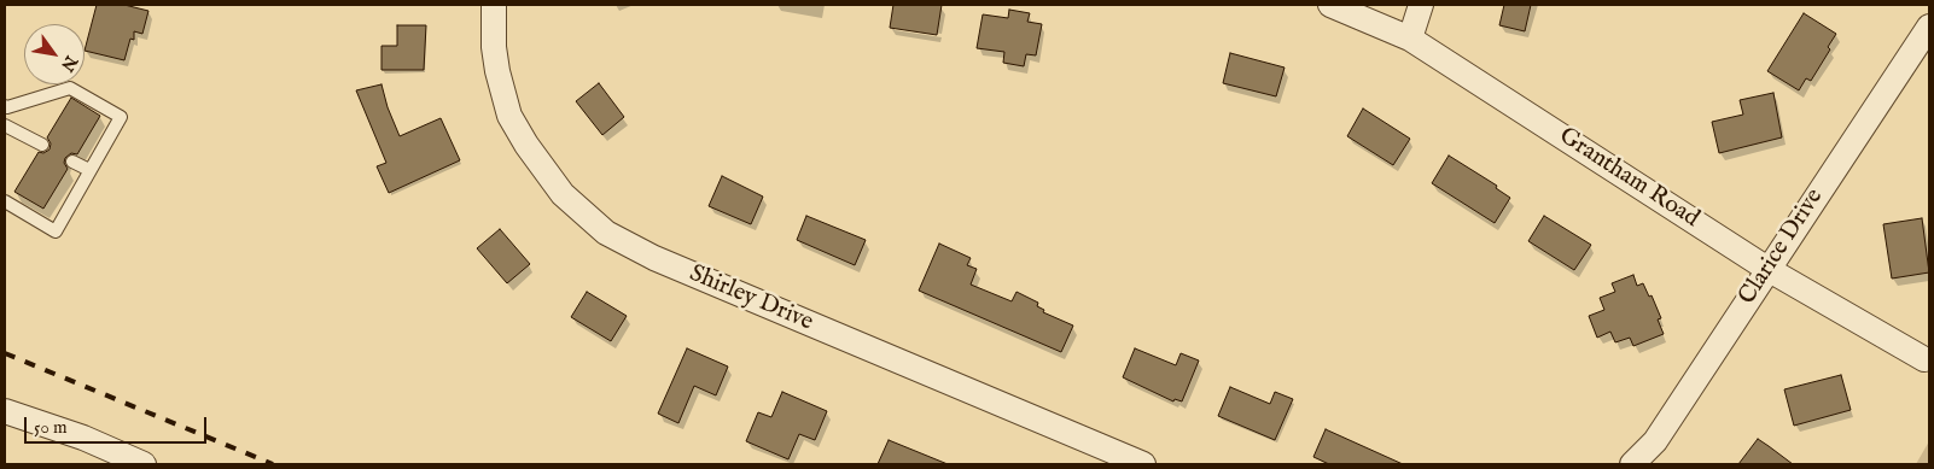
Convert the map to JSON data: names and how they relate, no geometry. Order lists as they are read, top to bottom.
{
  "streets": {
    "street": ["Grantham Road", "Clarice Drive", "Shirley Drive"]
  },
  "crossings": [
    ["Grantham Road", "Clarice Drive"]
  ],
  "scale_bar": "50 m",
  "north": "bottom right"
}
